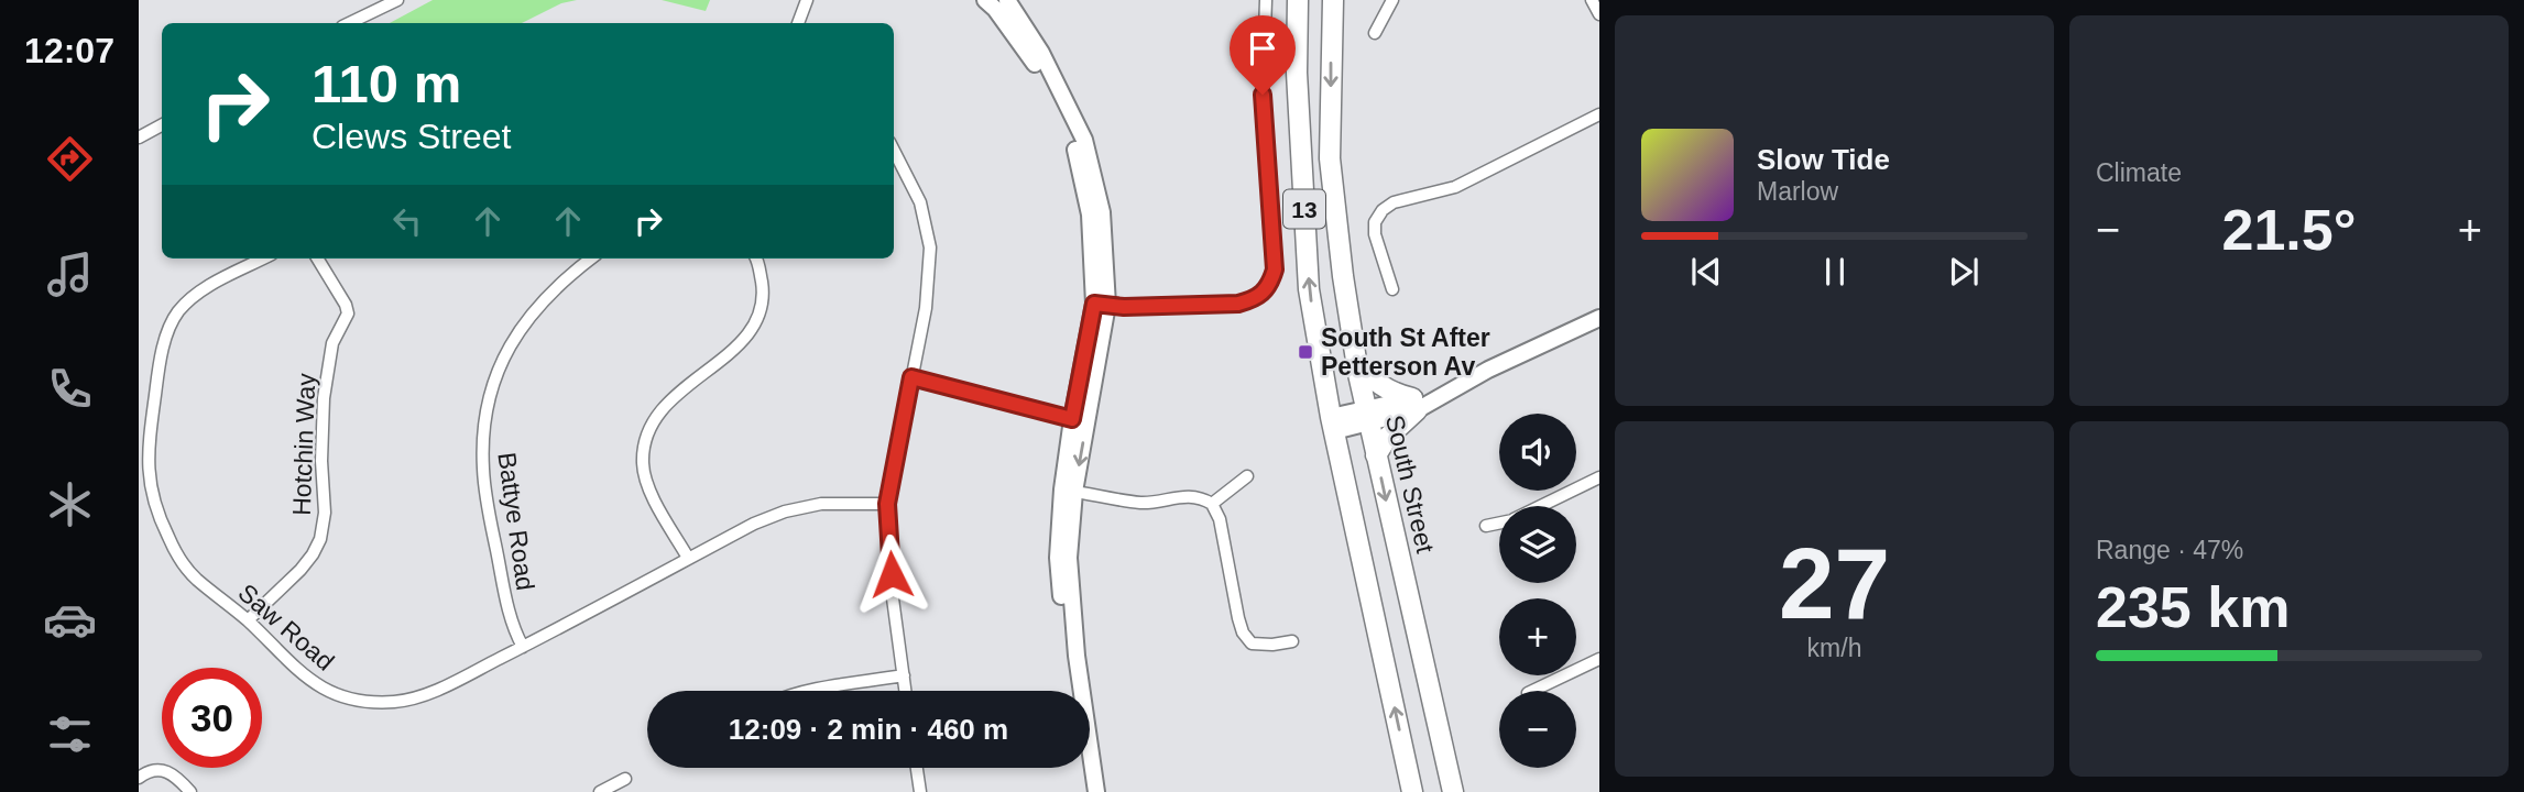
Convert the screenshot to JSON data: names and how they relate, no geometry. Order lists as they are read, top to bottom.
{
  "streets": {
    "highway": ["13", "South Street"],
    "street": ["Hotchin Way", "Battye Road", "Saw Road"]
  },
  "crossings": [
    ["Hotchin Way", "Saw Road"],
    ["Battye Road", "Saw Road"]
  ],
  "places": {
    "transit": ["South St After Petterson Av"]
  },
  "page": {
    "tabs": "12:07",
    "tile": [
      "Climate",
      ["27", "km/h"],
      ["Range · 47%", "235 km"]
    ],
    "turn": ["110 m", "Clews Street"],
    "song": ["Slow Tide", "Marlow"],
    "heat": ["−", "21.5°", "+"],
    "map_buttons": ["+", "−"],
    "limit": "30",
    "trip": "12:09 · 2 min · 460 m"
  }
}
